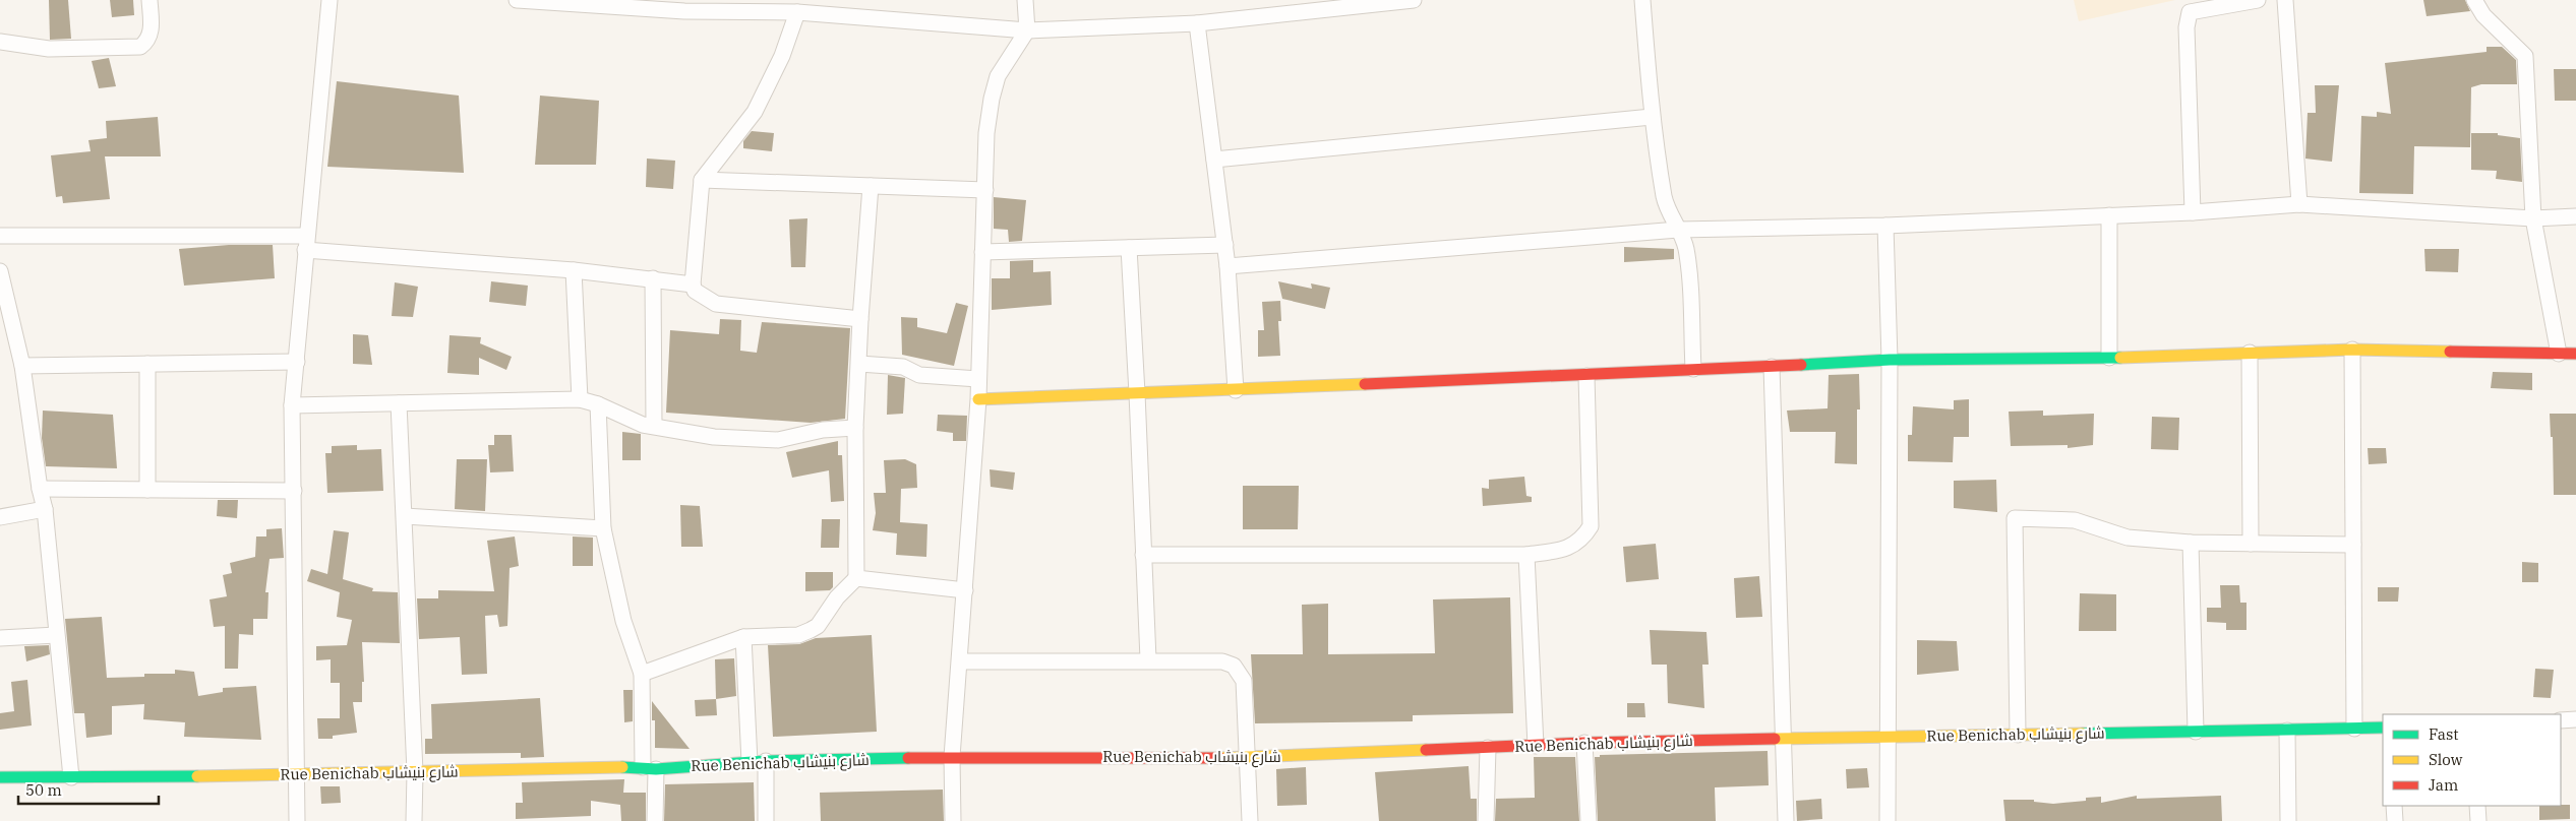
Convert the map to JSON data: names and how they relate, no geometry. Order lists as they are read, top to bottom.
{
  "streets": {
    "street": ["Rue Benichab شارع بنيشاب"]
  },
  "legend": ["Fast", "Slow", "Jam"],
  "scale_bar": "50 m"
}
